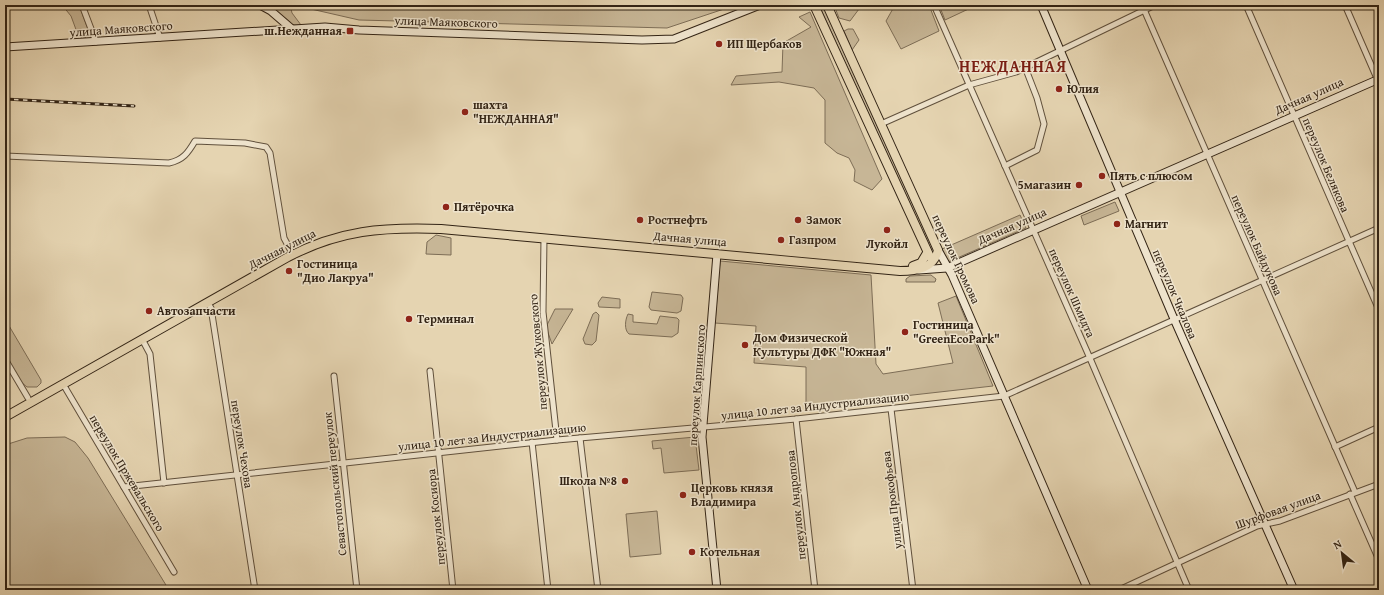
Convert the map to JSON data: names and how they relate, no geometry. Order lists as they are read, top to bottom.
{
  "streets": {
    "main road": ["Дачная улица", "переулок Громова"],
    "street": [
      "улица Маяковского",
      "переулок Белякова",
      "переулок Байдукова",
      "переулок Шмидта",
      "переулок Чкалова",
      "переулок Жуковского",
      "переулок Карпинского",
      "улица 10 лет за Индустриализацию",
      "переулок Чехова",
      "переулок Пржевальского",
      "Севастопольский переулок",
      "улица Прокофьева",
      "переулок Андропова",
      "Шурфовая улица",
      "переулок Косиора"
    ]
  },
  "crossings": [
    ["Дачная улица", "переулок Белякова"],
    ["Дачная улица", "переулок Байдукова"],
    ["Дачная улица", "переулок Громова"],
    ["Дачная улица", "переулок Шмидта"],
    ["Дачная улица", "переулок Чкалова"],
    ["Дачная улица", "переулок Жуковского"],
    ["Дачная улица", "переулок Карпинского"],
    ["Дачная улица", "переулок Чехова"],
    ["Дачная улица", "переулок Пржевальского"],
    ["переулок Белякова", "улица 10 лет за Индустриализацию"],
    ["переулок Байдукова", "улица 10 лет за Индустриализацию"],
    ["переулок Байдукова", "Шурфовая улица"],
    ["переулок Громова", "улица 10 лет за Индустриализацию"],
    ["переулок Шмидта", "улица 10 лет за Индустриализацию"],
    ["переулок Шмидта", "Шурфовая улица"],
    ["переулок Чкалова", "улица 10 лет за Индустриализацию"],
    ["переулок Чкалова", "Шурфовая улица"],
    ["переулок Жуковского", "улица 10 лет за Индустриализацию"],
    ["переулок Карпинского", "улица 10 лет за Индустриализацию"],
    ["улица 10 лет за Индустриализацию", "переулок Чехова"],
    ["улица 10 лет за Индустриализацию", "переулок Пржевальского"],
    ["улица 10 лет за Индустриализацию", "Севастопольский переулок"],
    ["улица 10 лет за Индустриализацию", "улица Прокофьева"],
    ["улица 10 лет за Индустриализацию", "переулок Андропова"],
    ["улица 10 лет за Индустриализацию", "переулок Косиора"]
  ],
  "districts": ["НЕЖДАННАЯ"],
  "places": {
    "transit": ["ш.Нежданная"],
    "other": [
      "ИП Щербаков",
      "Юлия",
      "шахта \"НЕЖДАННАЯ\"",
      "Пять с плюсом",
      "5магазин",
      "Пятёрочка",
      "Ростнефть",
      "Замок",
      "Магнит",
      "Лукойл",
      "Газпром",
      "Гостиница \"Дио Лакруа\"",
      "Автозапчасти",
      "Терминал",
      "Гостиница \"GreenEcoPark\"",
      "Дом Физической Культуры ДФК \"Южная\"",
      "Школа №8",
      "Церковь князя Владимира",
      "Котельная"
    ]
  },
  "north": "top left"
}
